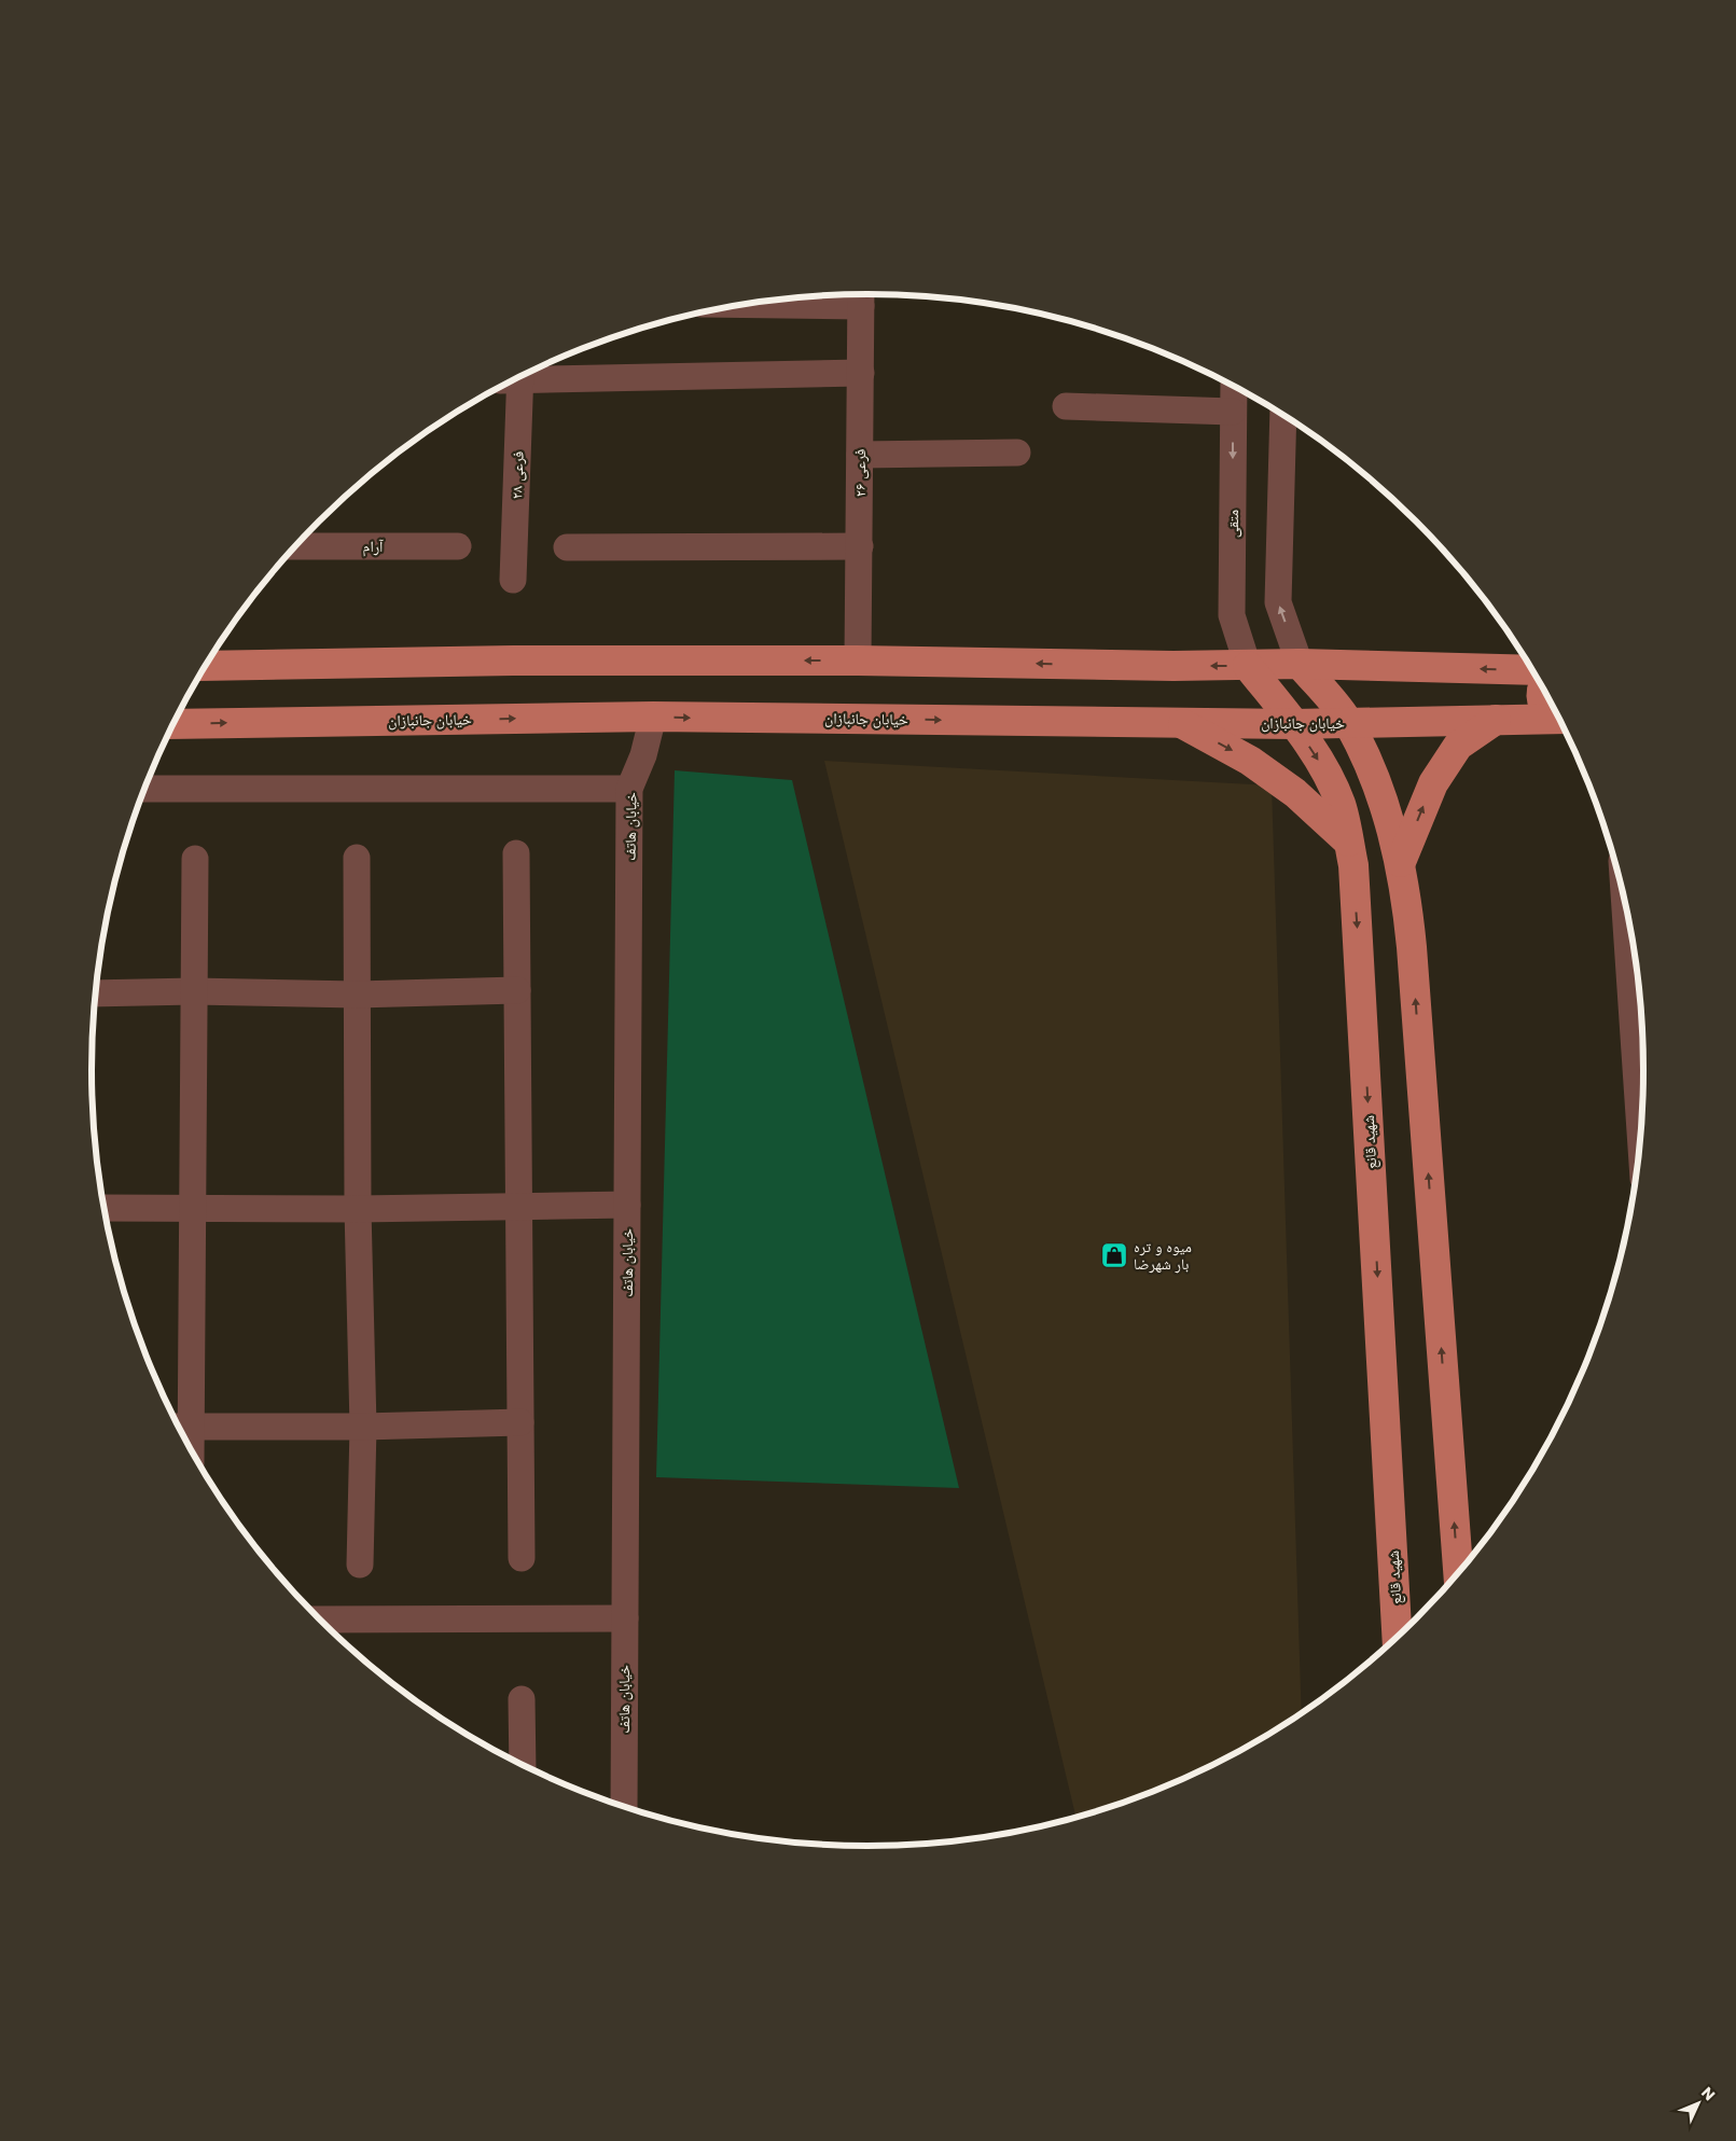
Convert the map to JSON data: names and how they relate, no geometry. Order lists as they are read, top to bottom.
{
  "streets": {
    "main road": ["خیابان جانبازان", "شهید قانع"],
    "street": [
      "فرعی ۲۶",
      "فرعی ۲۸",
      "متقی",
      "آرام",
      "خیابان هاتف"
    ]
  },
  "crossings": [
    ["متقی", "شهید قانع"],
    ["خیابان جانبازان", "خیابان هاتف"],
    ["خیابان جانبازان", "شهید قانع"]
  ],
  "places": {
    "shop": ["میوه و تره بار شهرضا"]
  },
  "north": "top right"
}
